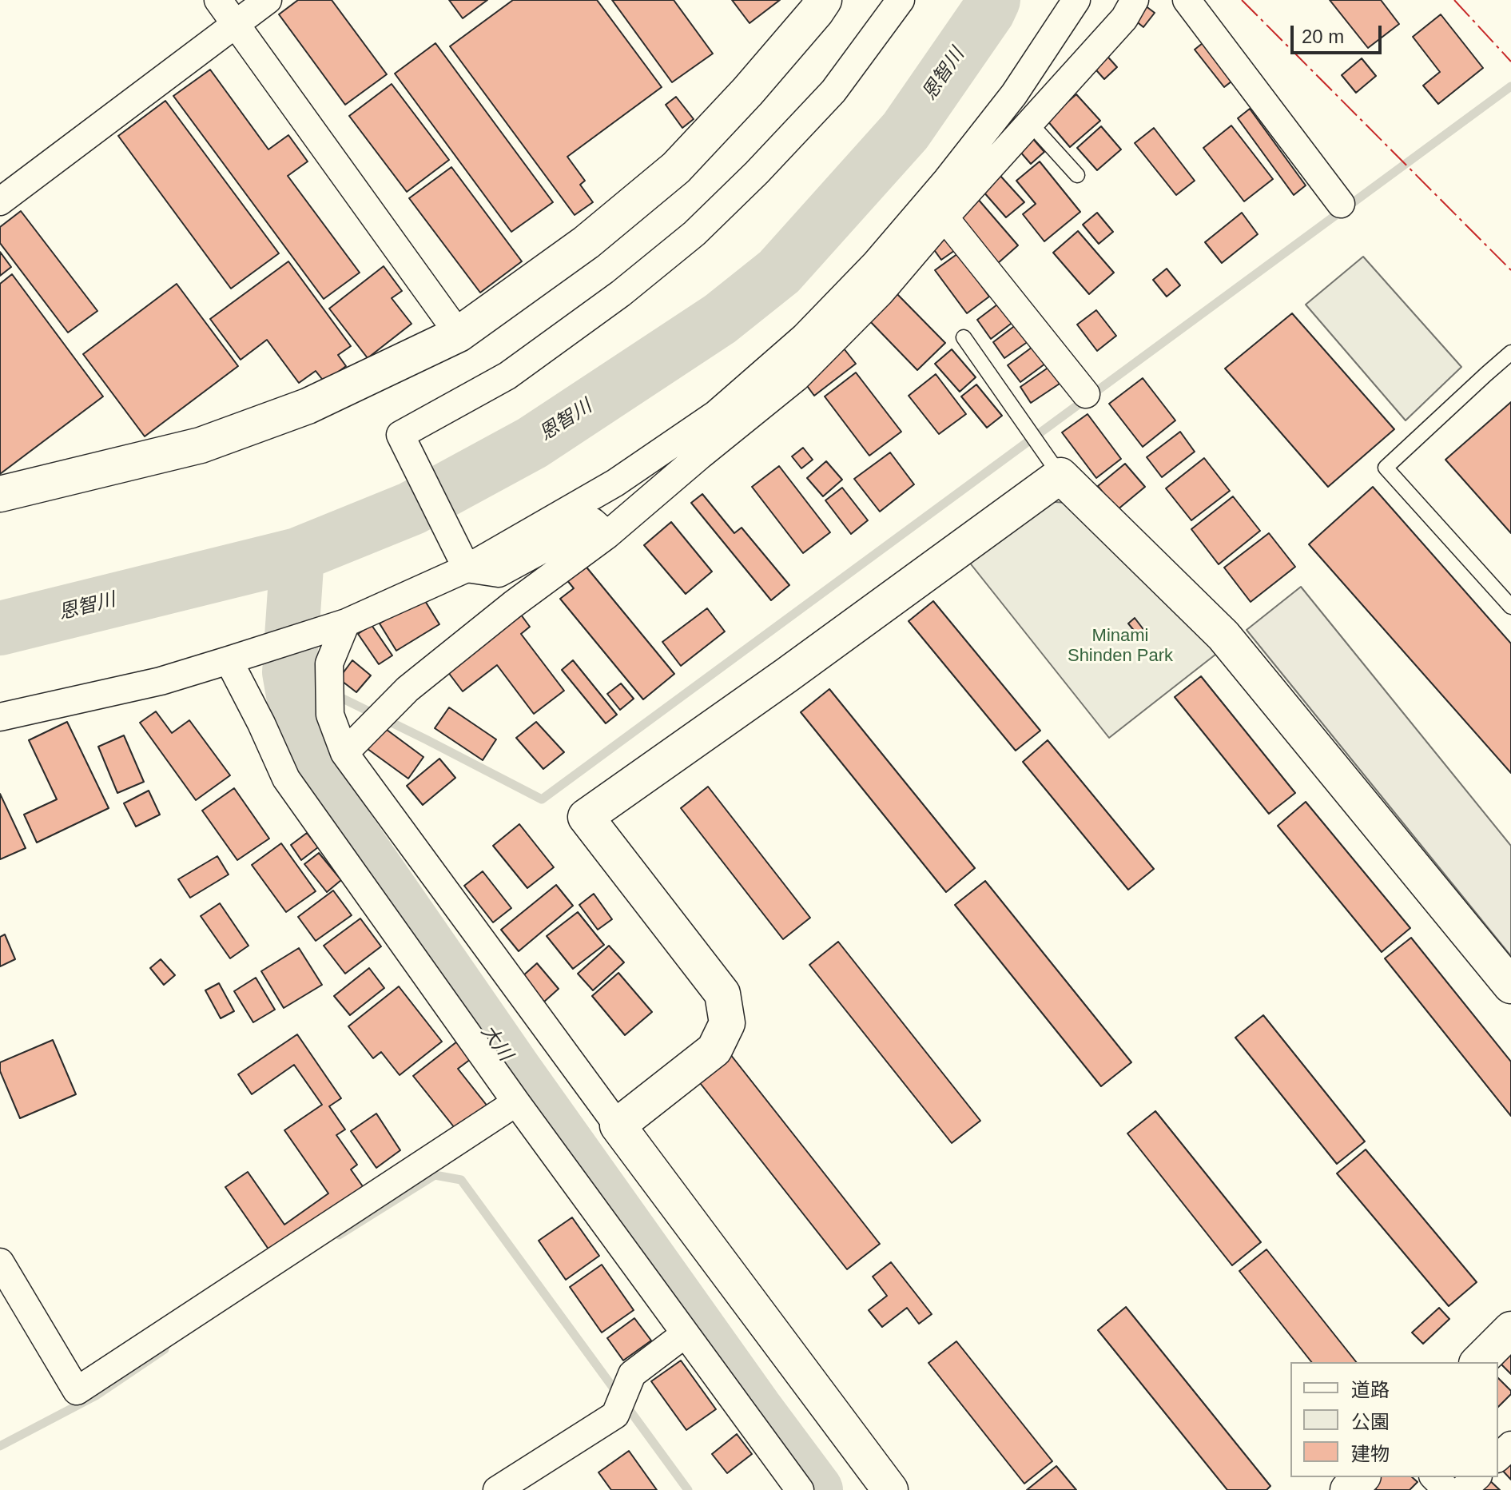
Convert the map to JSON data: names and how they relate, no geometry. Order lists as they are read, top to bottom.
{
  "water": ["恩智川", "大川"],
  "parks": ["Minami Shinden Park"],
  "legend": ["道路", "公園", "建物"],
  "scale_bar": "20 m"
}
